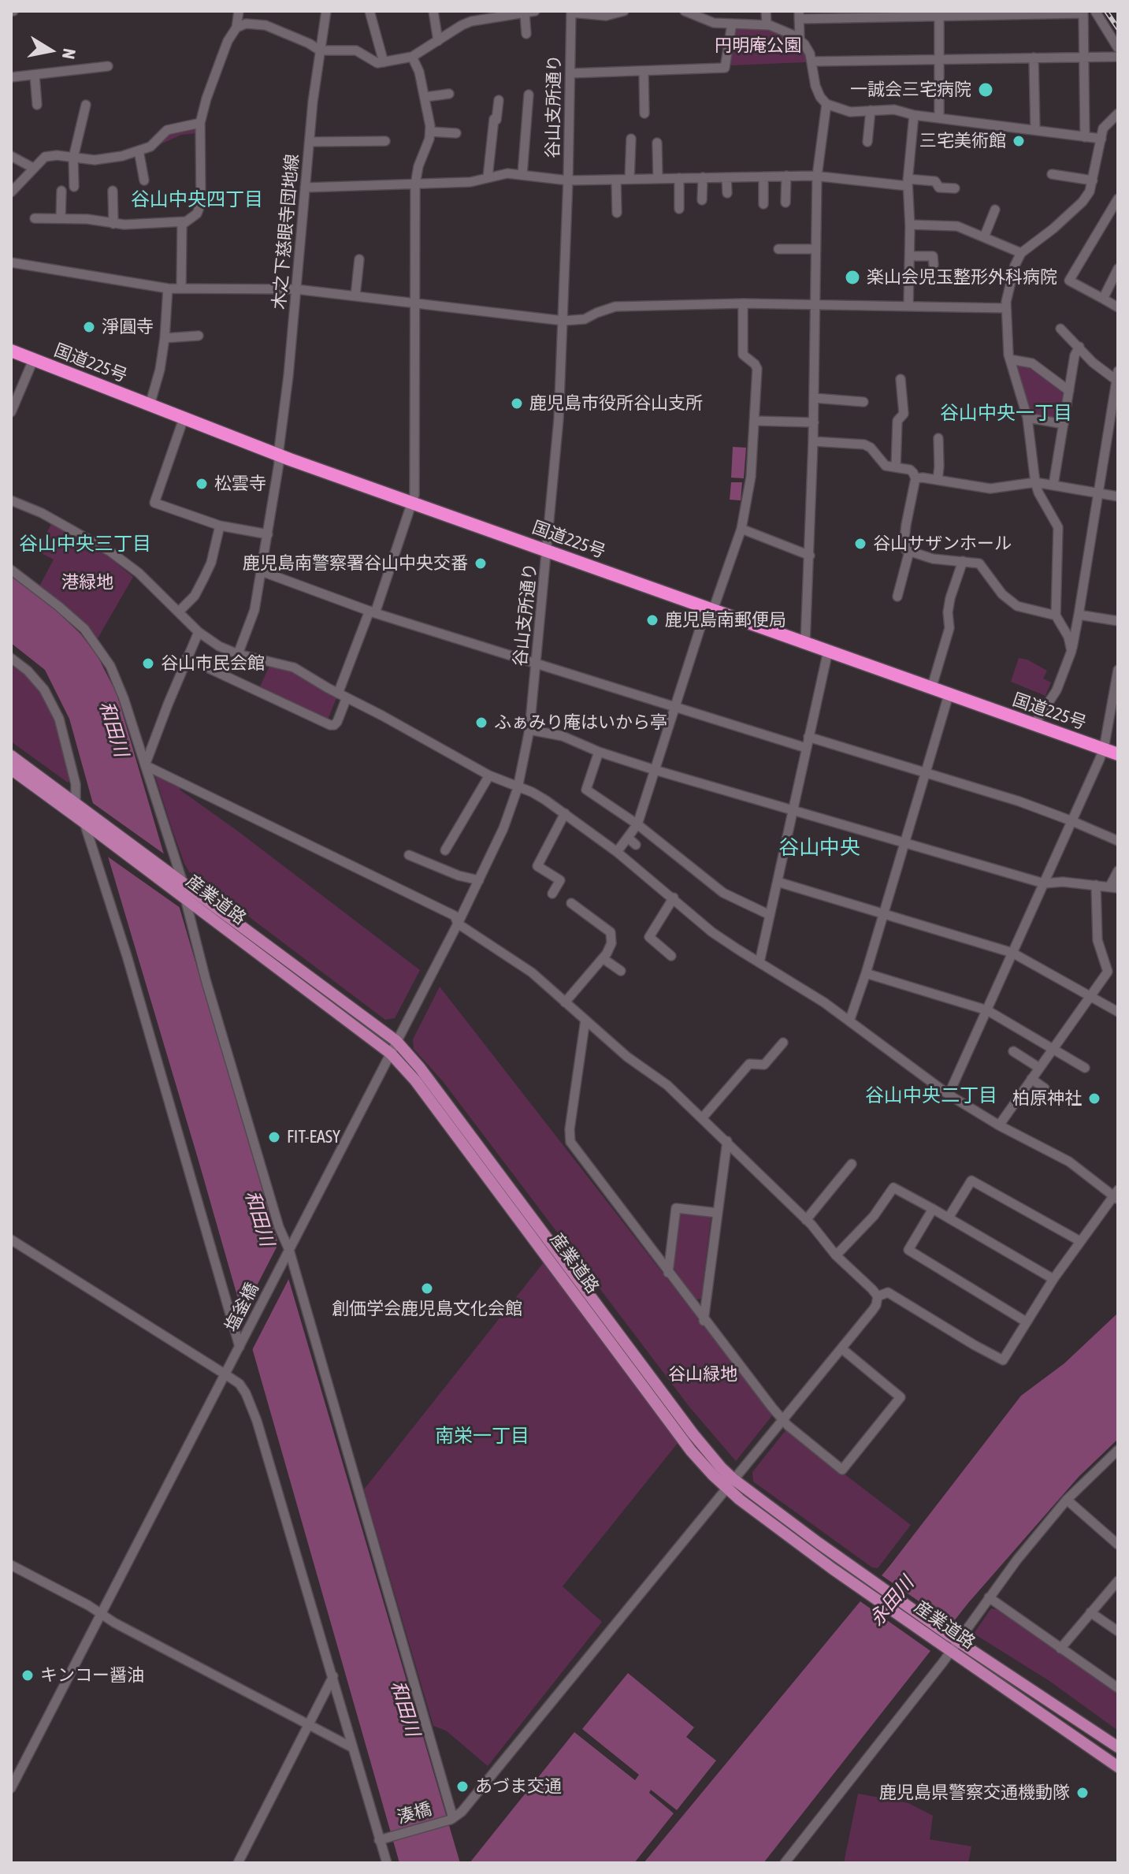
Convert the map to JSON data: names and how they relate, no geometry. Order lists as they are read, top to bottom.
{
  "streets": {
    "highway": ["国道225号"],
    "main road": ["産業道路"],
    "street": [
      "谷山支所通り",
      "木之下慈眼寺団地線",
      "塩釜橋",
      "湊橋"
    ]
  },
  "crossings": [
    ["谷山支所通り", "国道225号"],
    ["谷山支所通り", "産業道路"],
    ["谷山支所通り", "塩釜橋"],
    ["木之下慈眼寺団地線", "国道225号"],
    ["産業道路", "塩釜橋"]
  ],
  "districts": [
    "谷山中央四丁目",
    "谷山中央一丁目",
    "谷山中央三丁目",
    "谷山中央",
    "谷山中央二丁目",
    "南栄一丁目"
  ],
  "water": ["和田川", "永田川"],
  "parks": ["円明庵公園", "港緑地", "谷山緑地"],
  "places": [
    "一誠会三宅病院",
    "三宅美術館",
    "楽山会児玉整形外科病院",
    "淨圓寺",
    "鹿児島市役所谷山支所",
    "松雲寺",
    "谷山サザンホール",
    "鹿児島南警察署谷山中央交番",
    "鹿児島南郵便局",
    "谷山市民会館",
    "ふぁみり庵はいから亭",
    "柏原神社",
    "FIT-EASY",
    "創価学会鹿児島文化会館",
    "キンコー醤油",
    "あづま交通",
    "鹿児島県警察交通機動隊"
  ],
  "north": "right"
}
